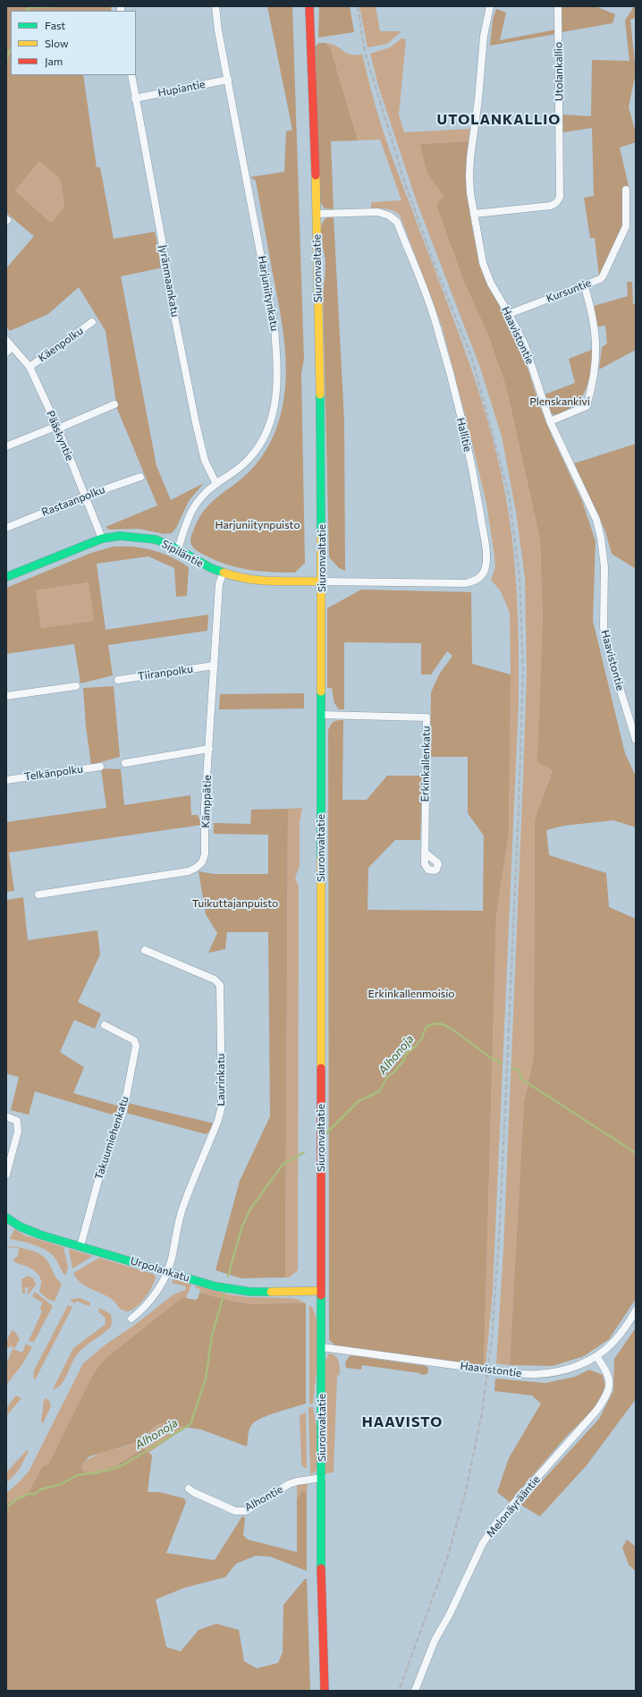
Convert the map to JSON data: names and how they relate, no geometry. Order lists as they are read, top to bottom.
{
  "streets": {
    "main road": ["Siuronvaltatie", "Sipiläntie", "Urpolankatu"],
    "street": [
      "Utolankallio",
      "Hupiantie",
      "Jyränmaankatu",
      "Kursuntie",
      "Harjuniitynkatu",
      "Haavistontie",
      "Käenpolku",
      "Hallitie",
      "Pääskyntie",
      "Rastaanpolku",
      "Tiiranpolku",
      "Erkinkallenkatu",
      "Telkänpolku",
      "Kämppätie",
      "Laurinkatu",
      "Takuumiehenkatu",
      "Alhontie",
      "Melonäyrääntie"
    ]
  },
  "crossings": [
    ["Utolankallio", "Haavistontie"],
    ["Hupiantie", "Jyränmaankatu"],
    ["Hupiantie", "Harjuniitynkatu"],
    ["Siuronvaltatie", "Haavistontie"],
    ["Siuronvaltatie", "Hallitie"],
    ["Siuronvaltatie", "Sipiläntie"],
    ["Siuronvaltatie", "Erkinkallenkatu"],
    ["Siuronvaltatie", "Urpolankatu"],
    ["Siuronvaltatie", "Alhontie"],
    ["Jyränmaankatu", "Harjuniitynkatu"],
    ["Kursuntie", "Haavistontie"],
    ["Harjuniitynkatu", "Sipiläntie"],
    ["Haavistontie", "Melonäyrääntie"],
    ["Käenpolku", "Pääskyntie"],
    ["Hallitie", "Sipiläntie"],
    ["Pääskyntie", "Rastaanpolku"],
    ["Pääskyntie", "Sipiläntie"],
    ["Sipiläntie", "Kämppätie"],
    ["Tiiranpolku", "Kämppätie"],
    ["Laurinkatu", "Urpolankatu"],
    ["Takuumiehenkatu", "Urpolankatu"]
  ],
  "districts": ["UTOLANKALLIO", "HAAVISTO"],
  "water": ["Alhonoja"],
  "parks": [
    "Plenskankivi",
    "Harjuniitynpuisto",
    "Tuikuttajanpuisto",
    "Erkinkallenmoisio"
  ],
  "legend": ["Fast", "Slow", "Jam"]
}
